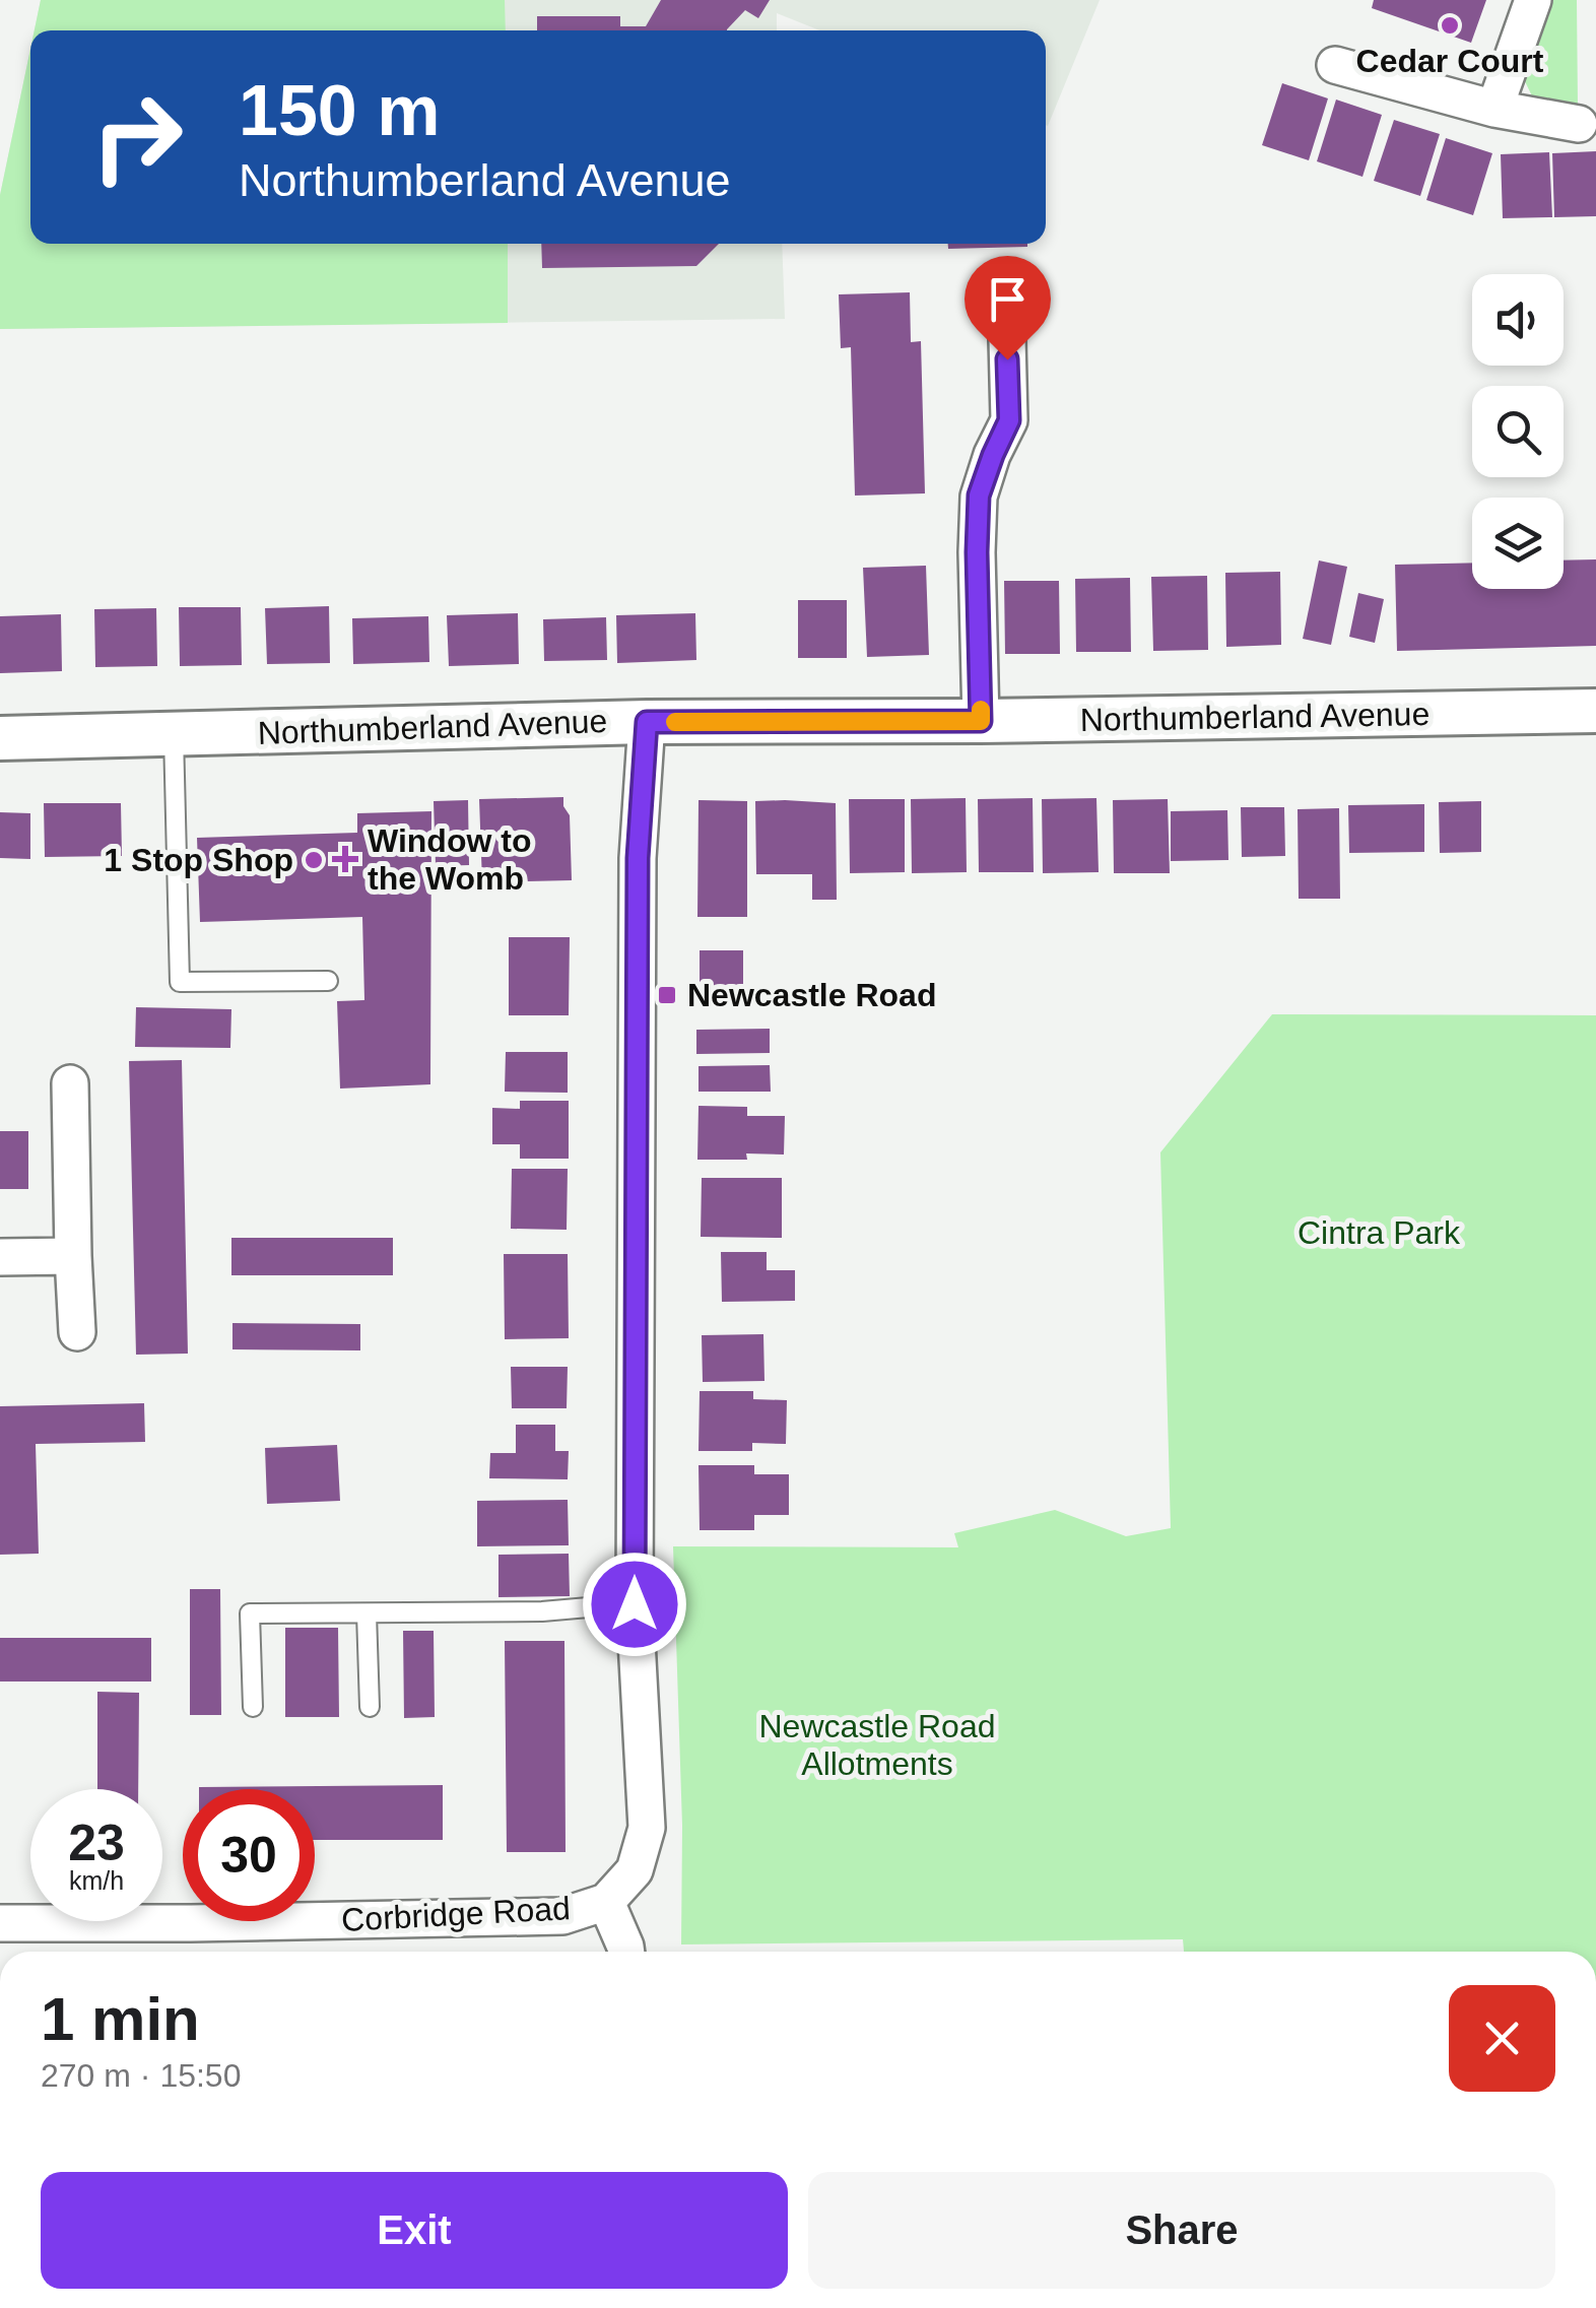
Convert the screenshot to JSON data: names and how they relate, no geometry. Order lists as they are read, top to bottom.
{
  "streets": {
    "street": ["Northumberland Avenue", "Corbridge Road"]
  },
  "parks": ["Cintra Park", "Newcastle Road Allotments"],
  "places": {
    "other": ["Cedar Court", "1 Stop Shop"],
    "health": ["Window to the Womb"],
    "transit": ["Newcastle Road"]
  },
  "page": {
    "turn": ["150 m", "Northumberland Avenue"],
    "speed": "23 km/h",
    "limit": "30",
    "heading": ["1 min", "270 m · 15:50"],
    "buttons": ["Exit", "Share"]
  }
}
